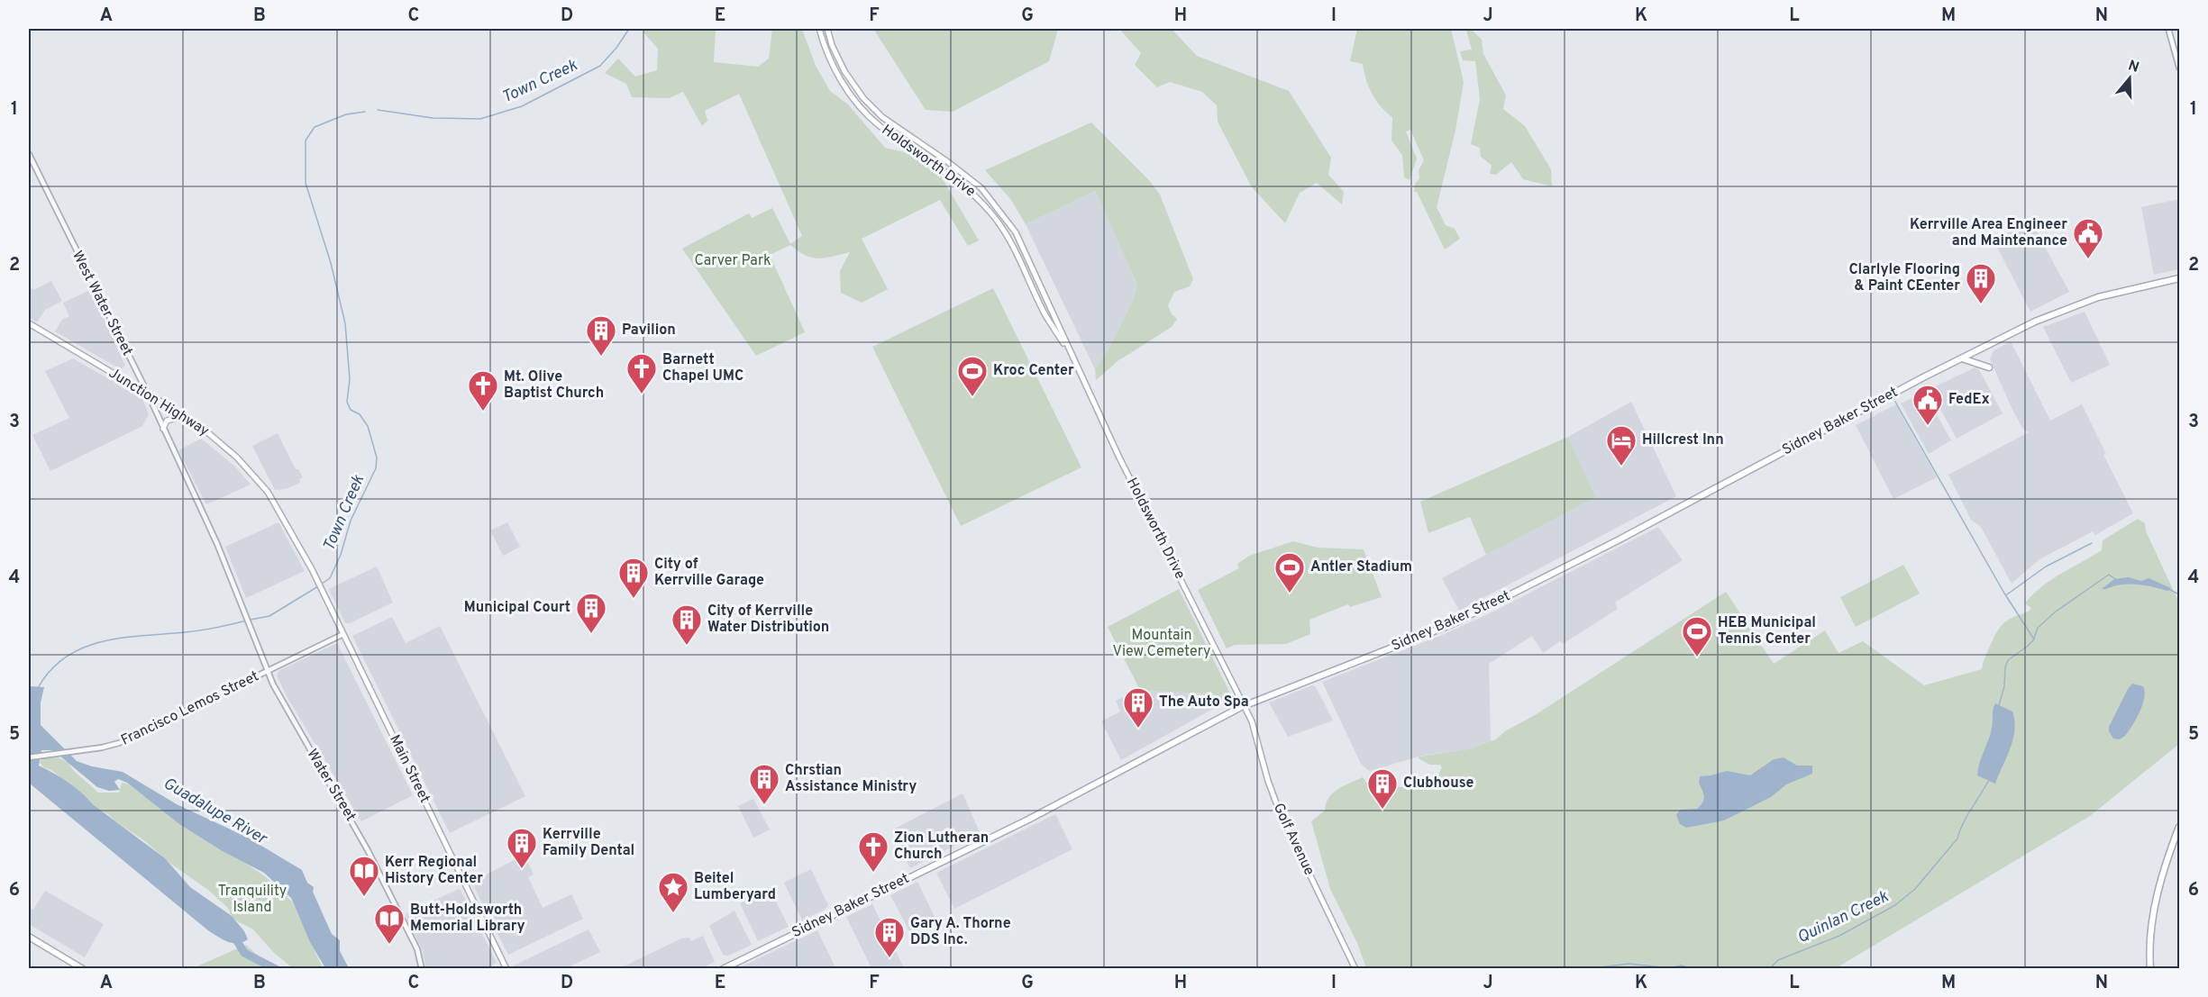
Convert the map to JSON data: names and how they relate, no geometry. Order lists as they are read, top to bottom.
{
  "streets": {
    "main road": [
      "Holdsworth Drive",
      "Junction Highway",
      "Sidney Baker Street",
      "Main Street",
      "Golf Avenue"
    ],
    "street": ["West Water Street", "Francisco Lemos Street", "Water Street"]
  },
  "crossings": [
    ["Holdsworth Drive", "Sidney Baker Street"],
    ["Holdsworth Drive", "Golf Avenue"],
    ["West Water Street", "Junction Highway"],
    ["West Water Street", "Water Street"],
    ["Junction Highway", "Main Street"],
    ["Sidney Baker Street", "Golf Avenue"],
    ["Francisco Lemos Street", "Main Street"],
    ["Francisco Lemos Street", "Water Street"]
  ],
  "water": ["Town Creek", "Guadalupe River", "Quinlan Creek"],
  "parks": ["Carver Park", "Mountain View Cemetery", "Tranquility Island"],
  "places": {
    "public building": ["Kerrville Area Engineer and Maintenance", "FedEx"],
    "building": [
      "Clarlyle Flooring & Paint CEenter",
      "Pavilion",
      "City of Kerrville Garage",
      "Municipal Court",
      "City of Kerrville Water Distribution",
      "The Auto Spa",
      "Chrstian Assistance Ministry",
      "Clubhouse",
      "Kerrville Family Dental",
      "Gary A. Thorne DDS Inc."
    ],
    "church": ["Barnett Chapel UMC", "Mt. Olive Baptist Church", "Zion Lutheran Church"],
    "sports": ["Kroc Center", "Antler Stadium", "HEB Municipal Tennis Center"],
    "hotel": ["Hillcrest Inn"],
    "library": ["Kerr Regional History Center", "Butt-Holdsworth Memorial Library"],
    "place": ["Beitel Lumberyard"]
  },
  "north": "top",
  "grid": {
    "columns": [
      "A",
      "B",
      "C",
      "D",
      "E",
      "F",
      "G",
      "H",
      "I",
      "J",
      "K",
      "L",
      "M",
      "N"
    ],
    "rows": [
      "1",
      "2",
      "3",
      "4",
      "5",
      "6"
    ]
  }
}
